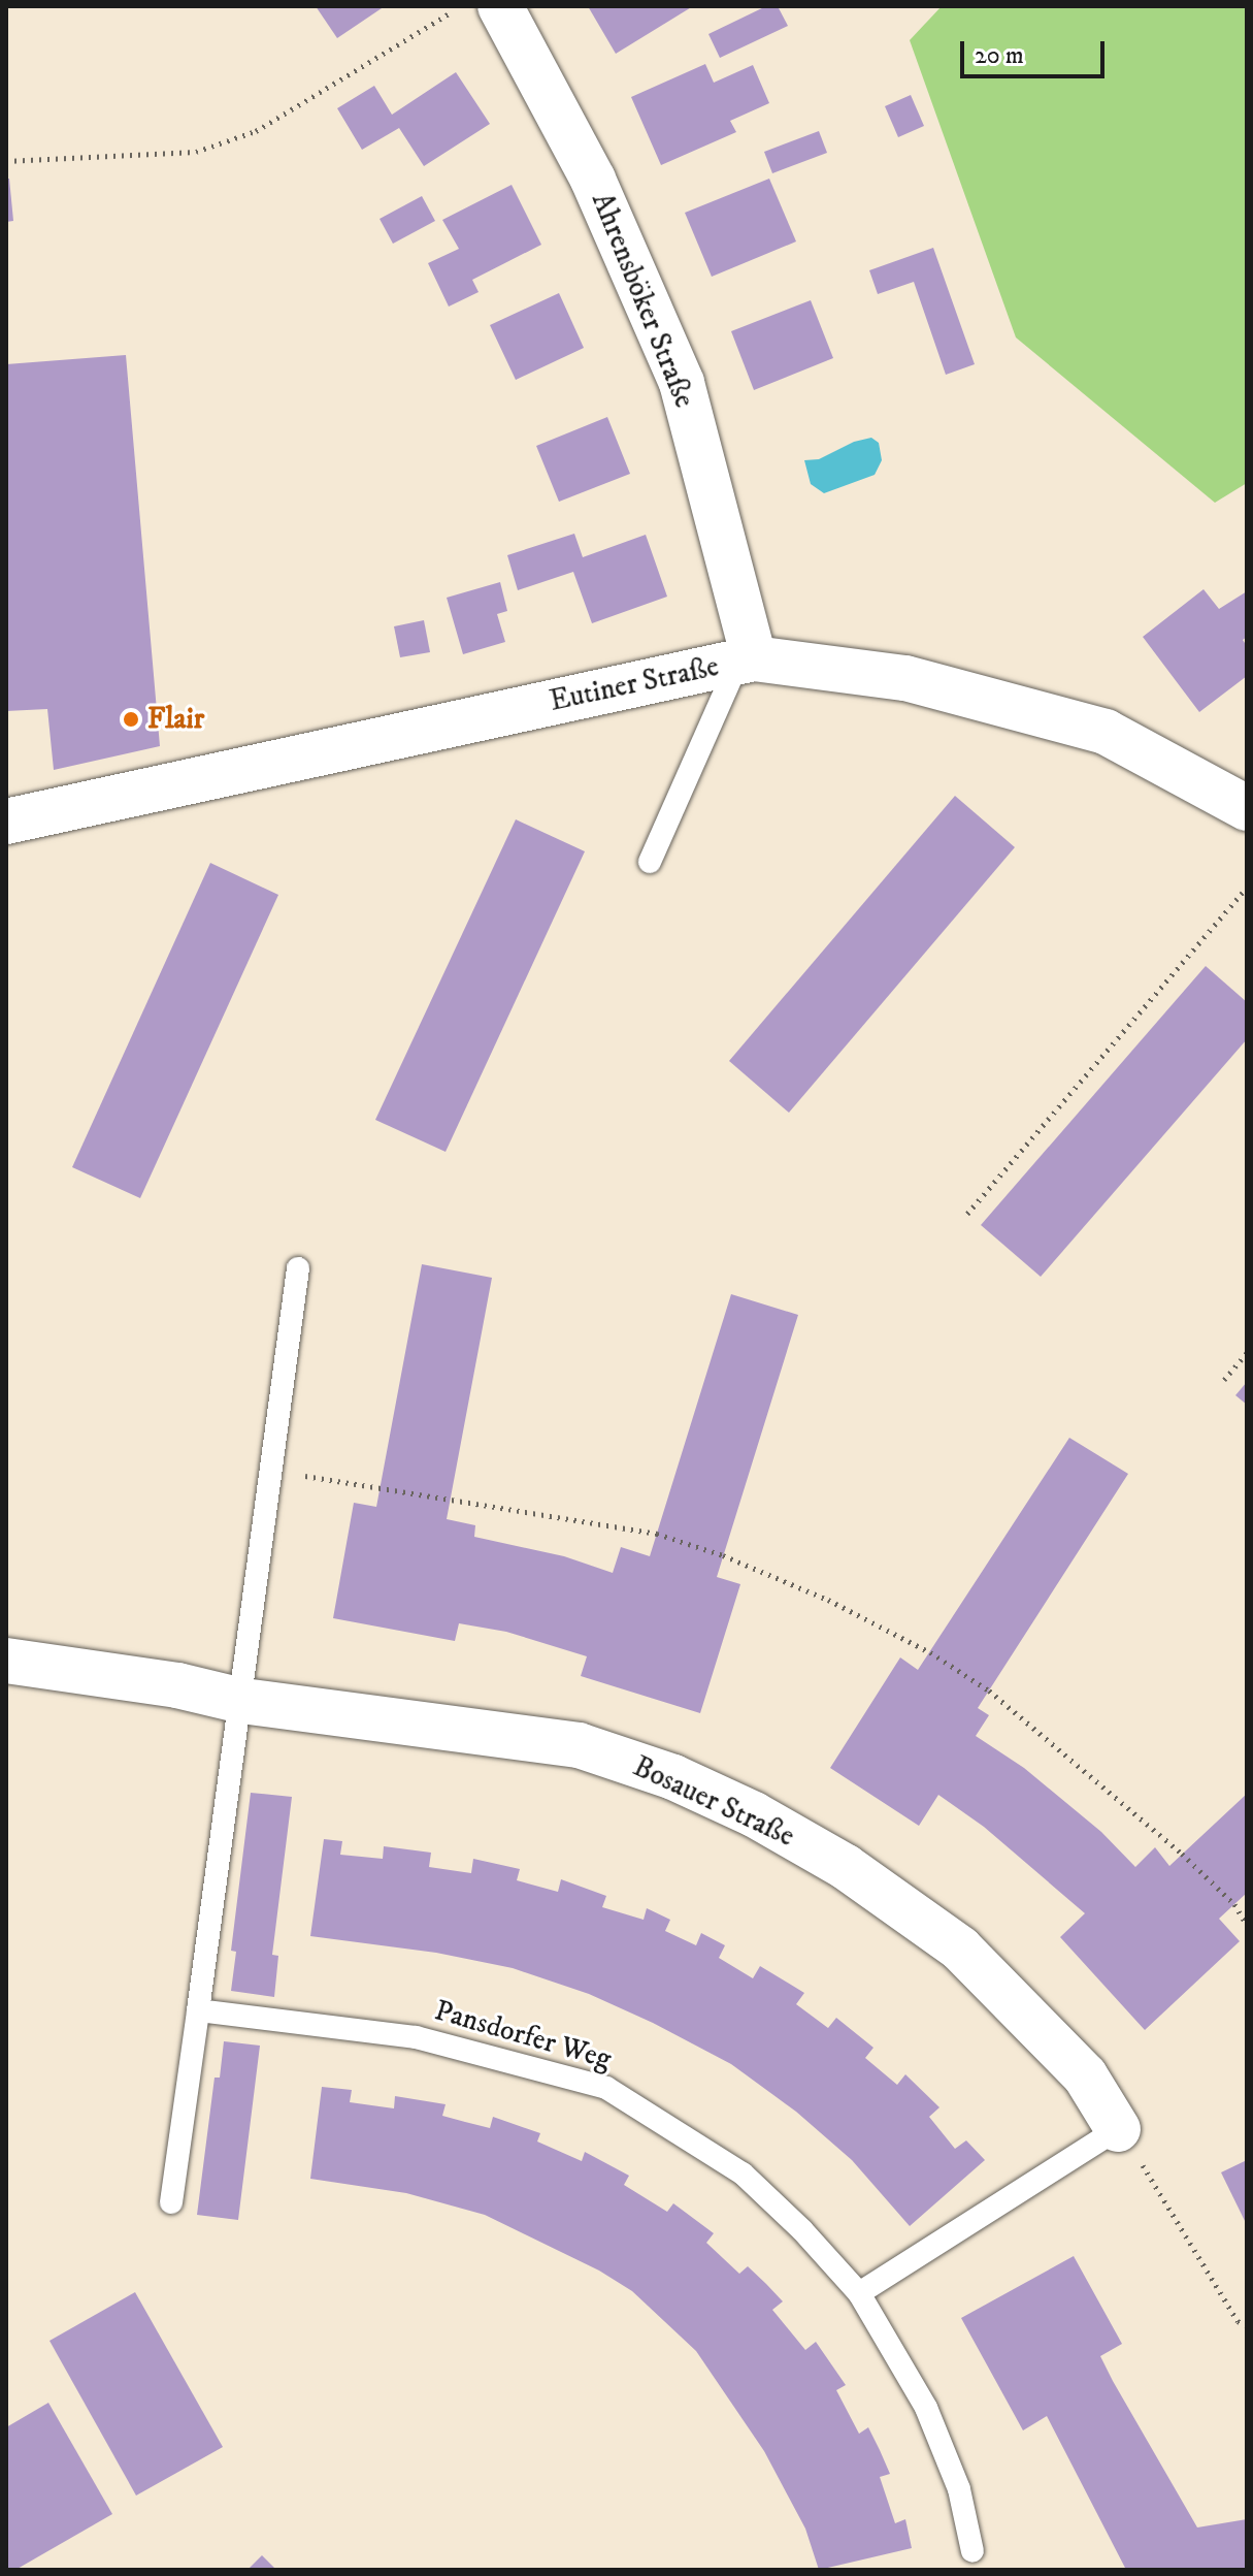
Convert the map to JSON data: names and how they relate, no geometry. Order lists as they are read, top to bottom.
{
  "streets": {
    "street": ["Ahrensböker Straße", "Eutiner Straße", "Bosauer Straße"],
    "lane": ["Pansdorfer Weg"]
  },
  "crossings": [
    ["Ahrensböker Straße", "Eutiner Straße"]
  ],
  "places": ["Flair"],
  "scale_bar": "20 m"
}
